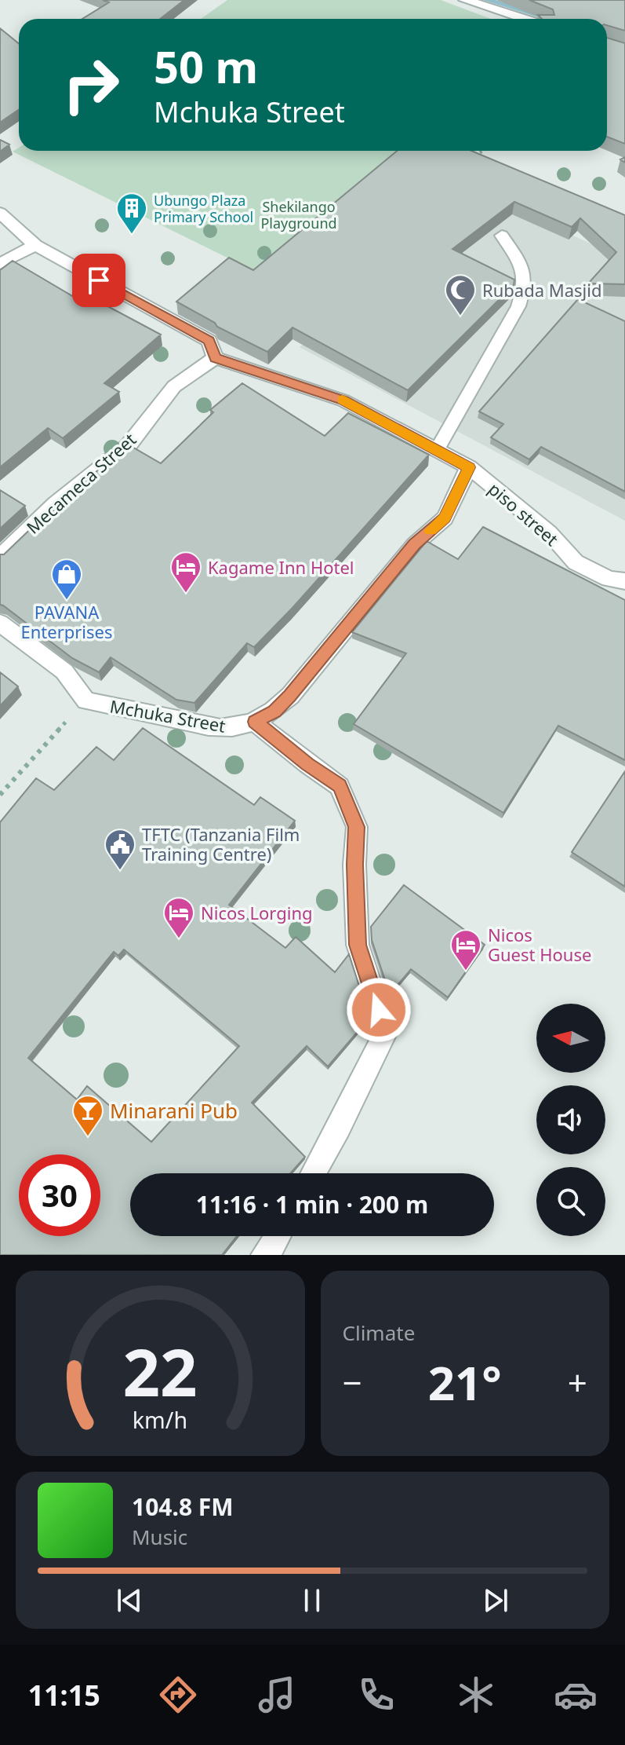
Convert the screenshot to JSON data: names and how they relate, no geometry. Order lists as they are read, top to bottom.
{
  "streets": {
    "street": ["Mecameca Street", "piso street", "Mchuka Street"]
  },
  "crossings": [
    ["Mecameca Street", "piso street"],
    ["piso street", "Mchuka Street"]
  ],
  "parks": ["Shekilango Playground"],
  "places": {
    "building": ["Ubungo Plaza Primary School"],
    "mosque": ["Rubada Masjid"],
    "hotel": ["Kagame Inn Hotel", "Nicos Lorging", "Nicos Guest House"],
    "shop": ["PAVANA Enterprises"],
    "public building": ["TFTC (Tanzania Film Training Centre)"],
    "bar": ["Minarani Pub"]
  },
  "north": "left",
  "page": {
    "turn": ["50 m", "Mchuka Street"],
    "limit": "30",
    "trip": "11:16 · 1 min · 200 m",
    "tile": "Climate",
    "heat": ["−", "21°", "+"],
    "song": ["104.8 FM", "Music"],
    "tabs": "11:15",
    "gauge": ["22", "km/h"]
  }
}
